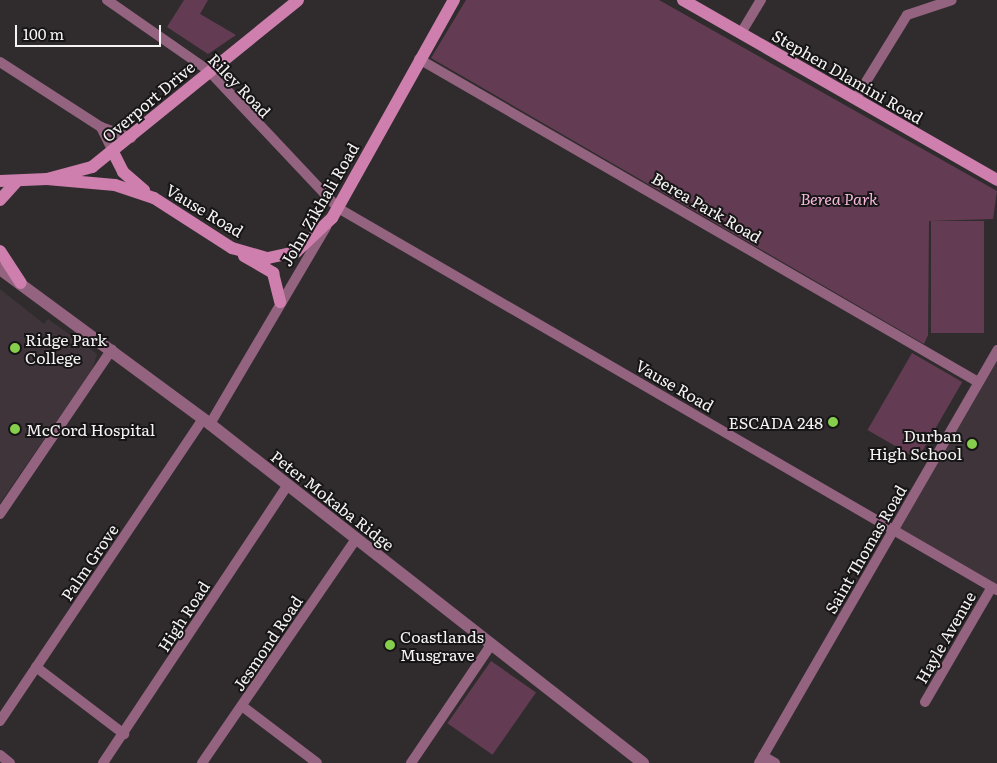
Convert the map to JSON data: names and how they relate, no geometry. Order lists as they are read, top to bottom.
{
  "streets": {
    "main road": [
      "Stephen Dlamini Road",
      "Overport Drive",
      "John Zikhali Road",
      "Vause Road"
    ],
    "street": [
      "Riley Road",
      "Berea Park Road",
      "Peter Mokaba Ridge",
      "Saint Thomas Road",
      "Palm Grove",
      "High Road",
      "Hayle Avenue",
      "Jesmond Road"
    ]
  },
  "crossings": [
    ["Riley Road", "Overport Drive"],
    ["Riley Road", "John Zikhali Road"],
    ["Riley Road", "Vause Road"],
    ["Overport Drive", "Vause Road"],
    ["John Zikhali Road", "Berea Park Road"],
    ["John Zikhali Road", "Vause Road"],
    ["John Zikhali Road", "Peter Mokaba Ridge"],
    ["John Zikhali Road", "Palm Grove"],
    ["Berea Park Road", "Saint Thomas Road"],
    ["Vause Road", "Saint Thomas Road"],
    ["Vause Road", "Hayle Avenue"],
    ["Peter Mokaba Ridge", "Palm Grove"],
    ["Peter Mokaba Ridge", "High Road"],
    ["Peter Mokaba Ridge", "Jesmond Road"]
  ],
  "parks": ["Berea Park"],
  "places": [
    "Ridge Park College",
    "ESCADA 248",
    "McCord Hospital",
    "Durban High School",
    "Coastlands Musgrave"
  ],
  "scale_bar": "100 m"
}
